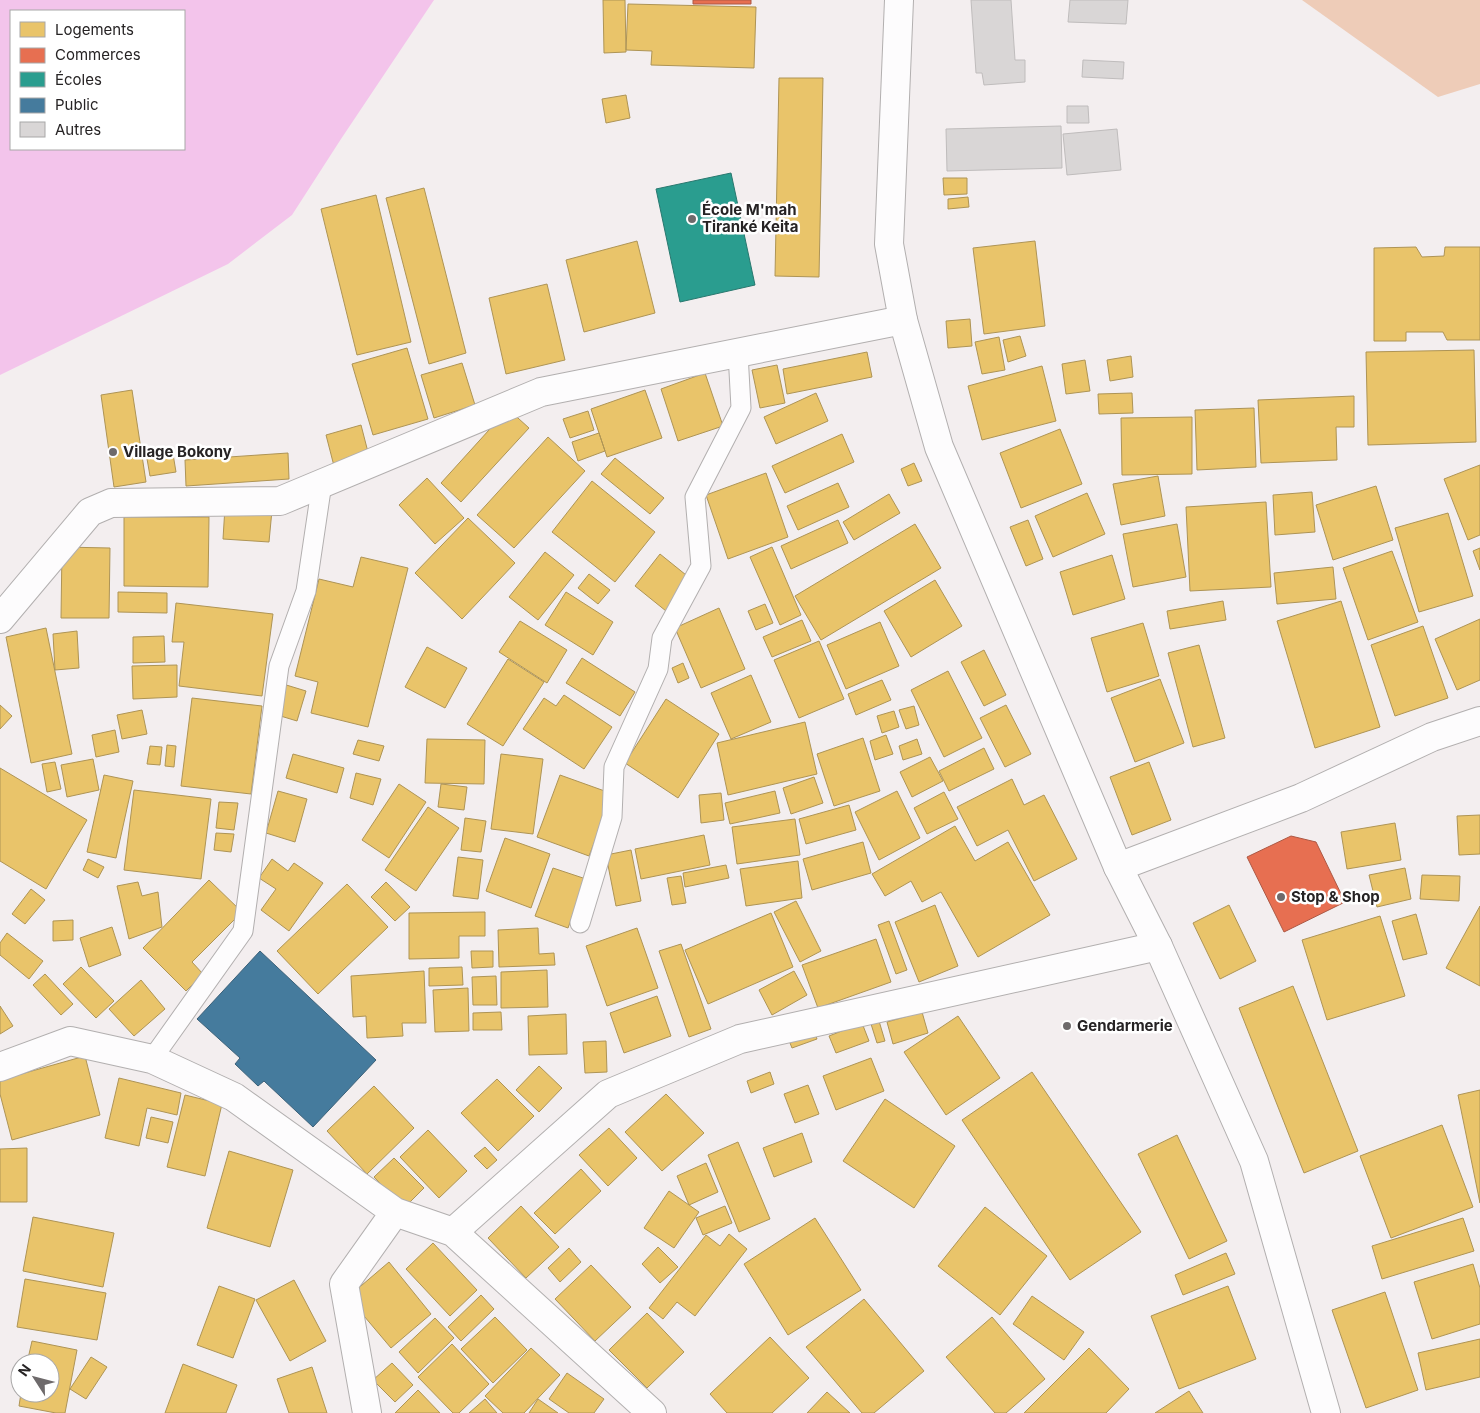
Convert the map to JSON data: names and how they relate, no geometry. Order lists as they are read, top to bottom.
{
  "places": [
    "École M'mah Tiranké Keita",
    "Village Bokony",
    "Stop & Shop",
    "Gendarmerie"
  ],
  "legend": [
    "Logements",
    "Commerces",
    "Écoles",
    "Public",
    "Autres"
  ],
  "north": "top left"
}
